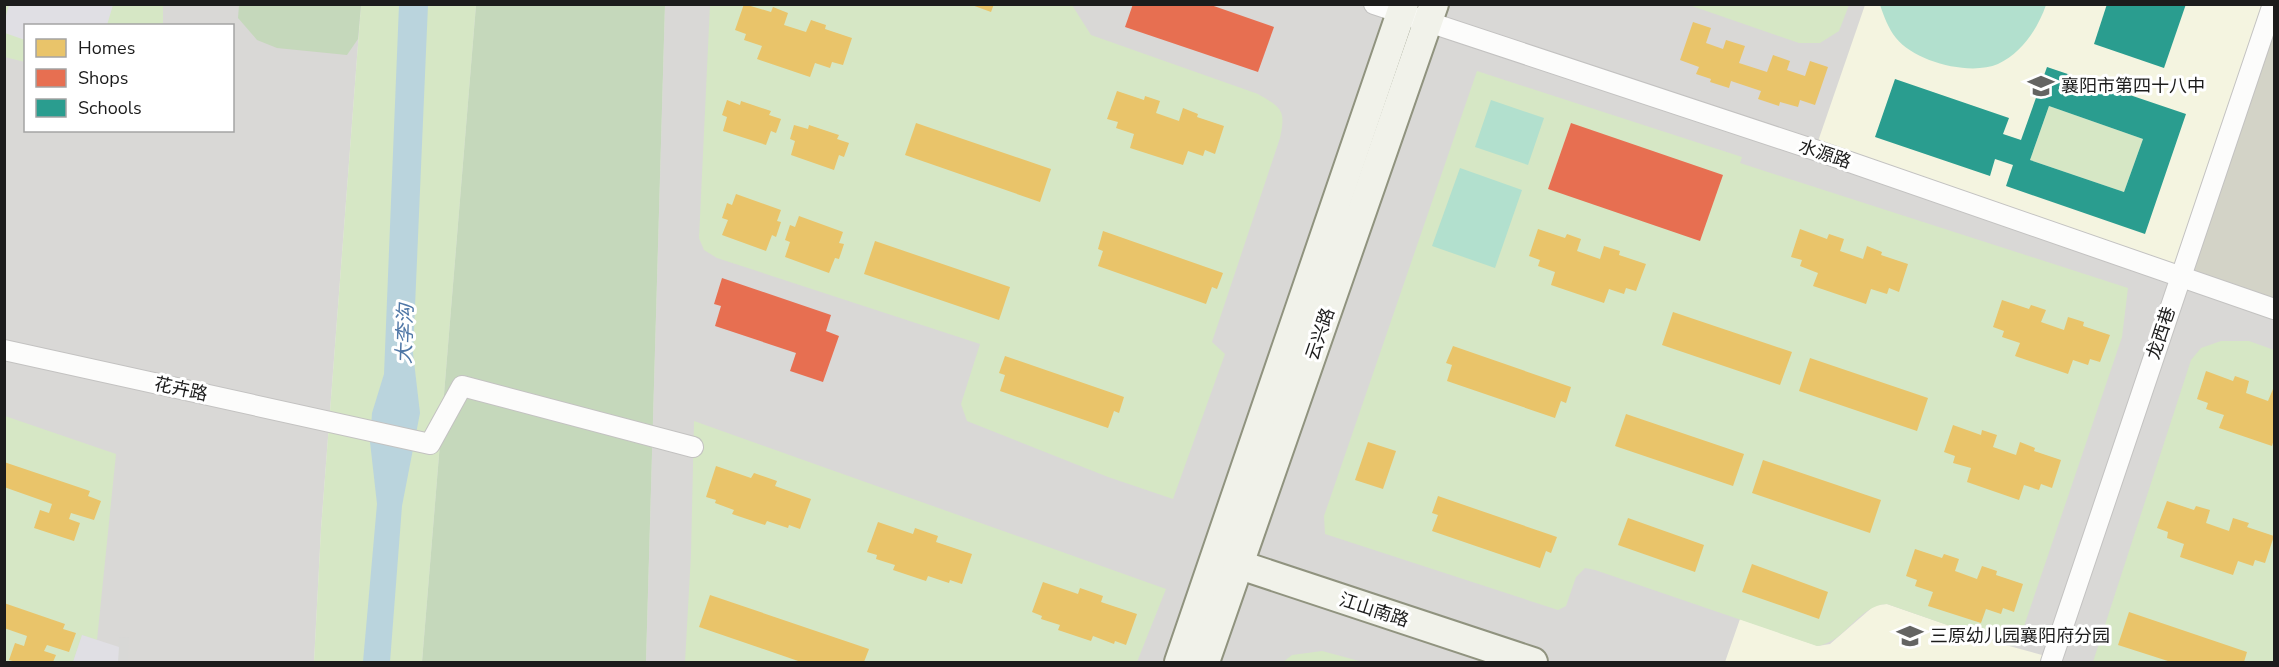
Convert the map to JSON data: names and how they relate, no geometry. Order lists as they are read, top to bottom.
{
  "streets": {
    "street": [
      "水源路",
      "龙西巷",
      "云兴路",
      "花卉路",
      "江山南路"
    ]
  },
  "crossings": [
    ["水源路", "龙西巷"],
    ["水源路", "云兴路"],
    ["云兴路", "江山南路"]
  ],
  "water": ["大李沟"],
  "places": {
    "school or university": ["襄阳市第四十八中", "三原幼儿园襄阳府分园"]
  },
  "legend": ["Homes", "Shops", "Schools"]
}
